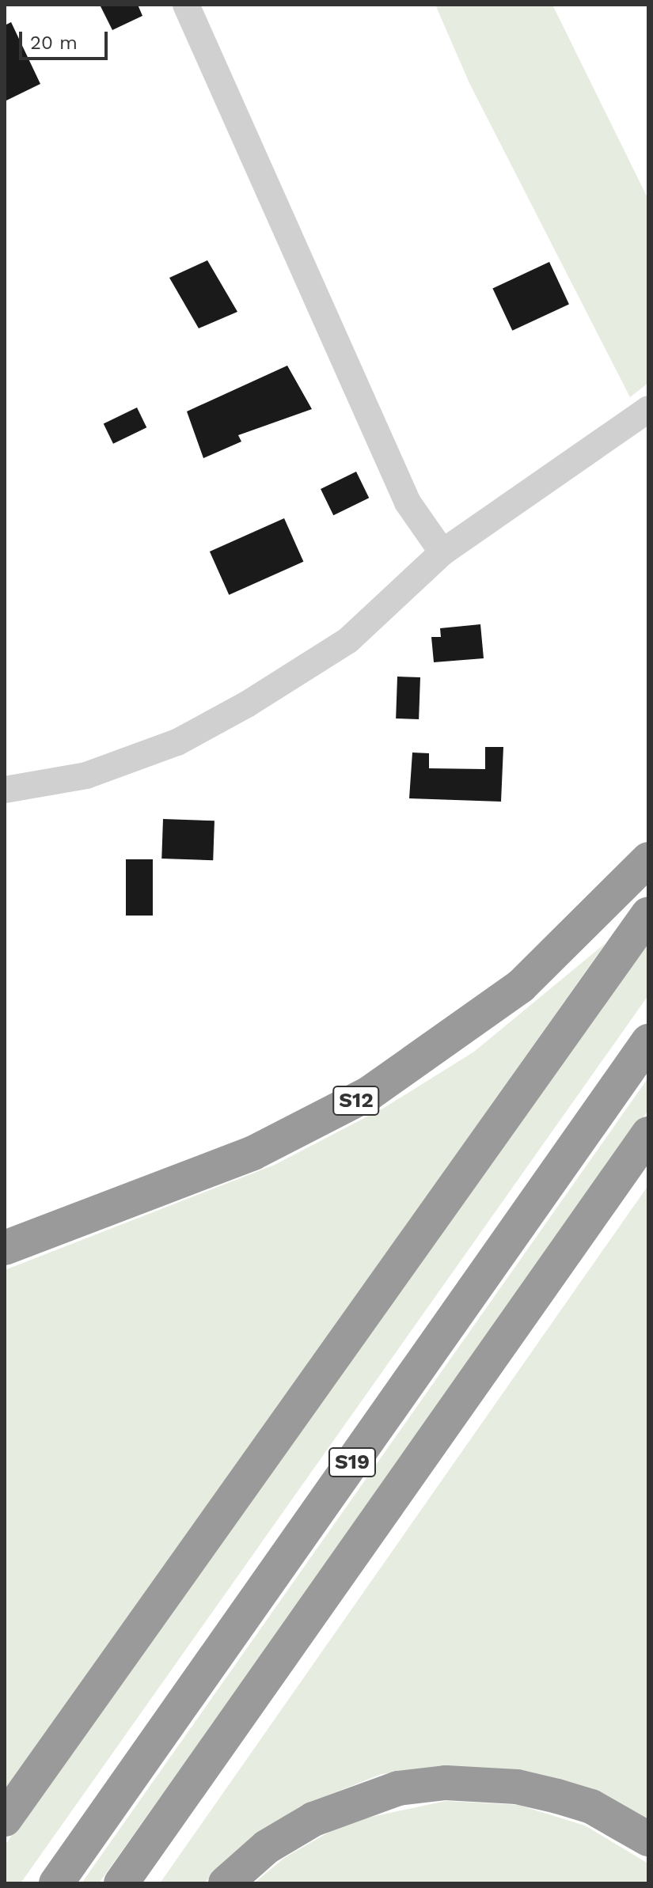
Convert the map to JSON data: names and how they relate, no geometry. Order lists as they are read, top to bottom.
{
  "streets": {
    "highway": ["S12", "S19"]
  },
  "scale_bar": "20 m"
}
